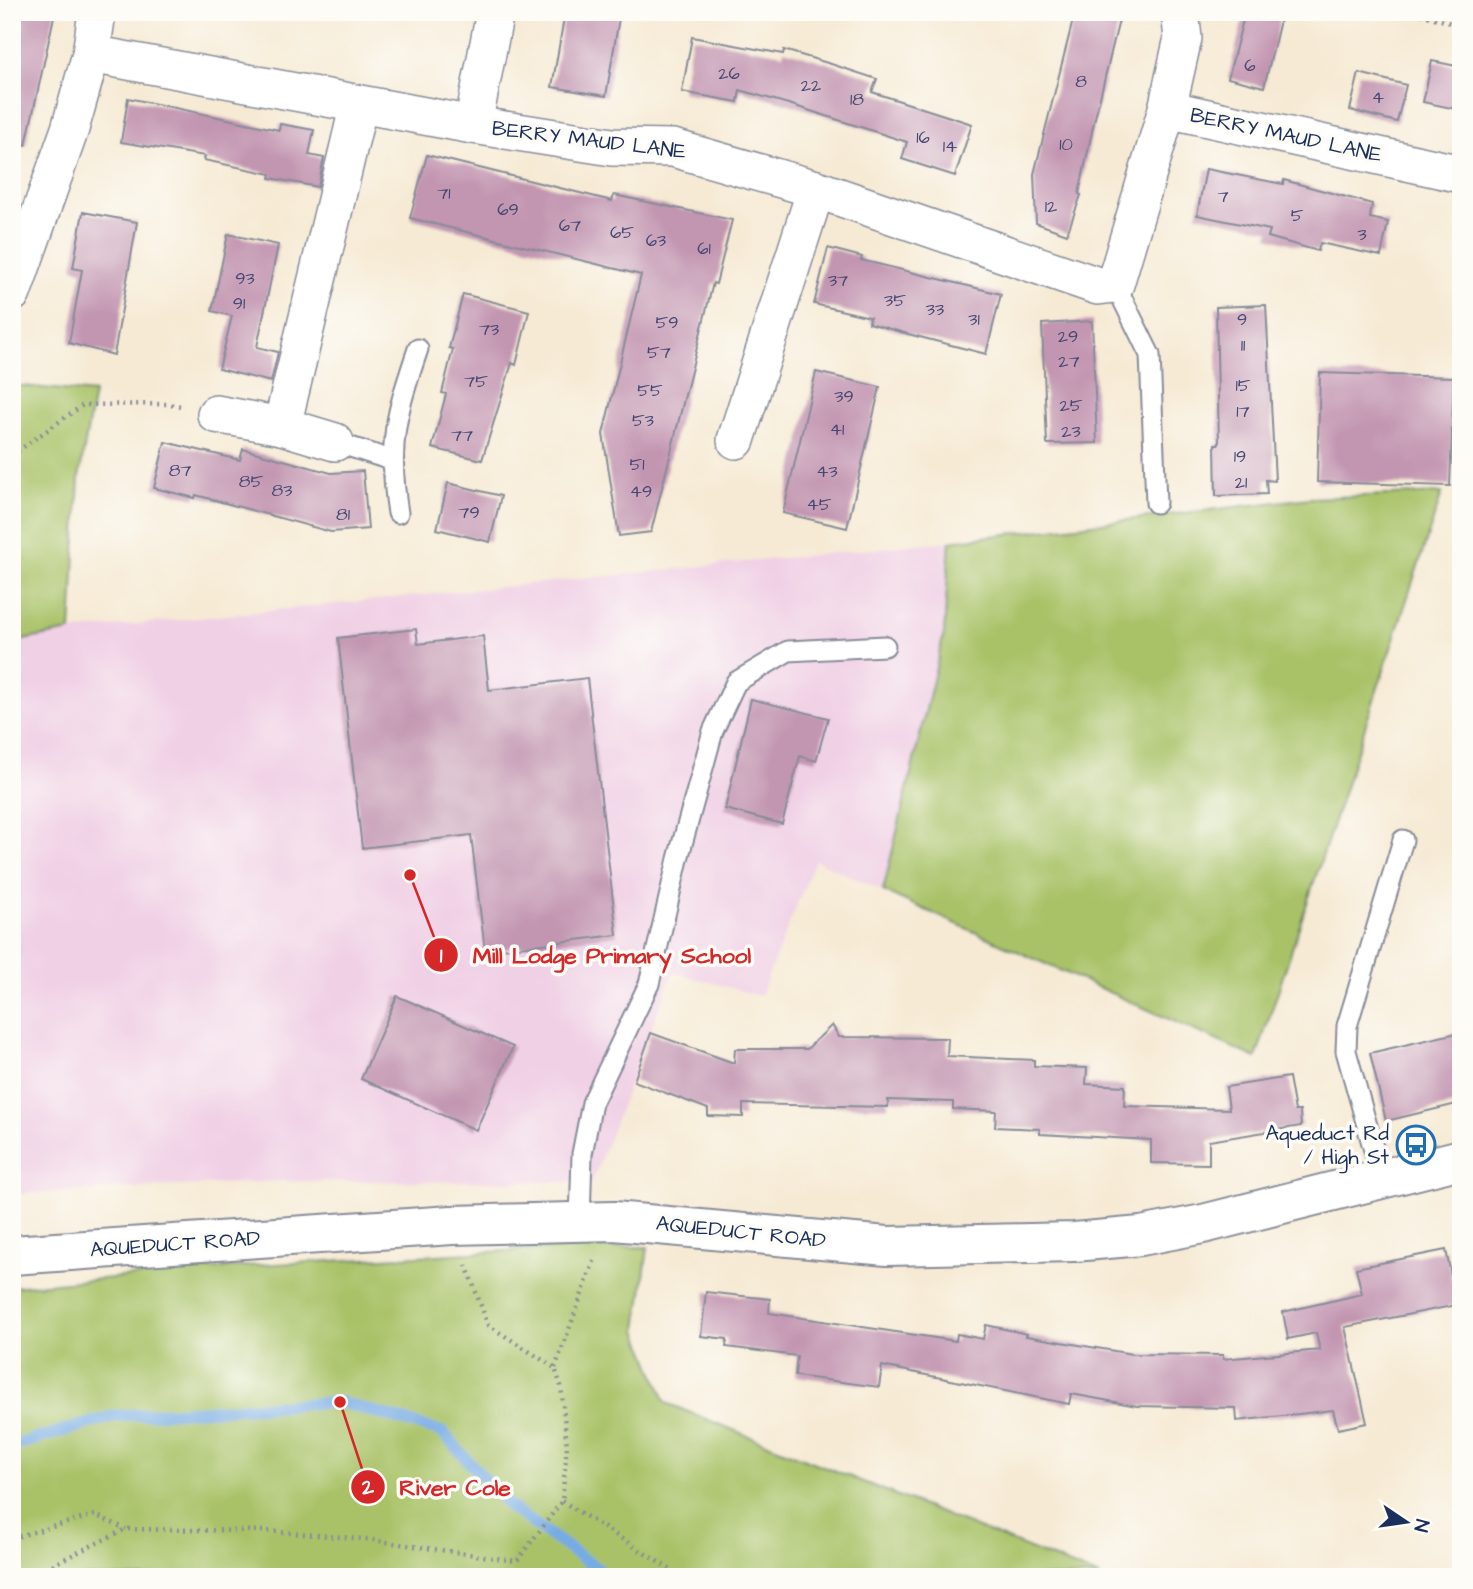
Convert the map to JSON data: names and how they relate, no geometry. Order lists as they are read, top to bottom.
{
  "streets": {
    "street": ["BERRY MAUD LANE", "AQUEDUCT ROAD"]
  },
  "places": {
    "other": ["Mill Lodge Primary School", "River Cole"],
    "bus stop": ["Aqueduct Rd / High St"]
  },
  "house_numbers": [
    "6",
    "26",
    "8",
    "22",
    "4",
    "18",
    "16",
    "10",
    "14",
    "71",
    "7",
    "12",
    "69",
    "5",
    "67",
    "65",
    "3",
    "63",
    "61",
    "93",
    "37",
    "35",
    "91",
    "33",
    "31",
    "9",
    "59",
    "73",
    "29",
    "11",
    "57",
    "27",
    "75",
    "15",
    "55",
    "39",
    "25",
    "17",
    "53",
    "41",
    "23",
    "77",
    "19",
    "51",
    "87",
    "43",
    "85",
    "21",
    "83",
    "49",
    "45",
    "79",
    "81"
  ],
  "north": "right"
}
